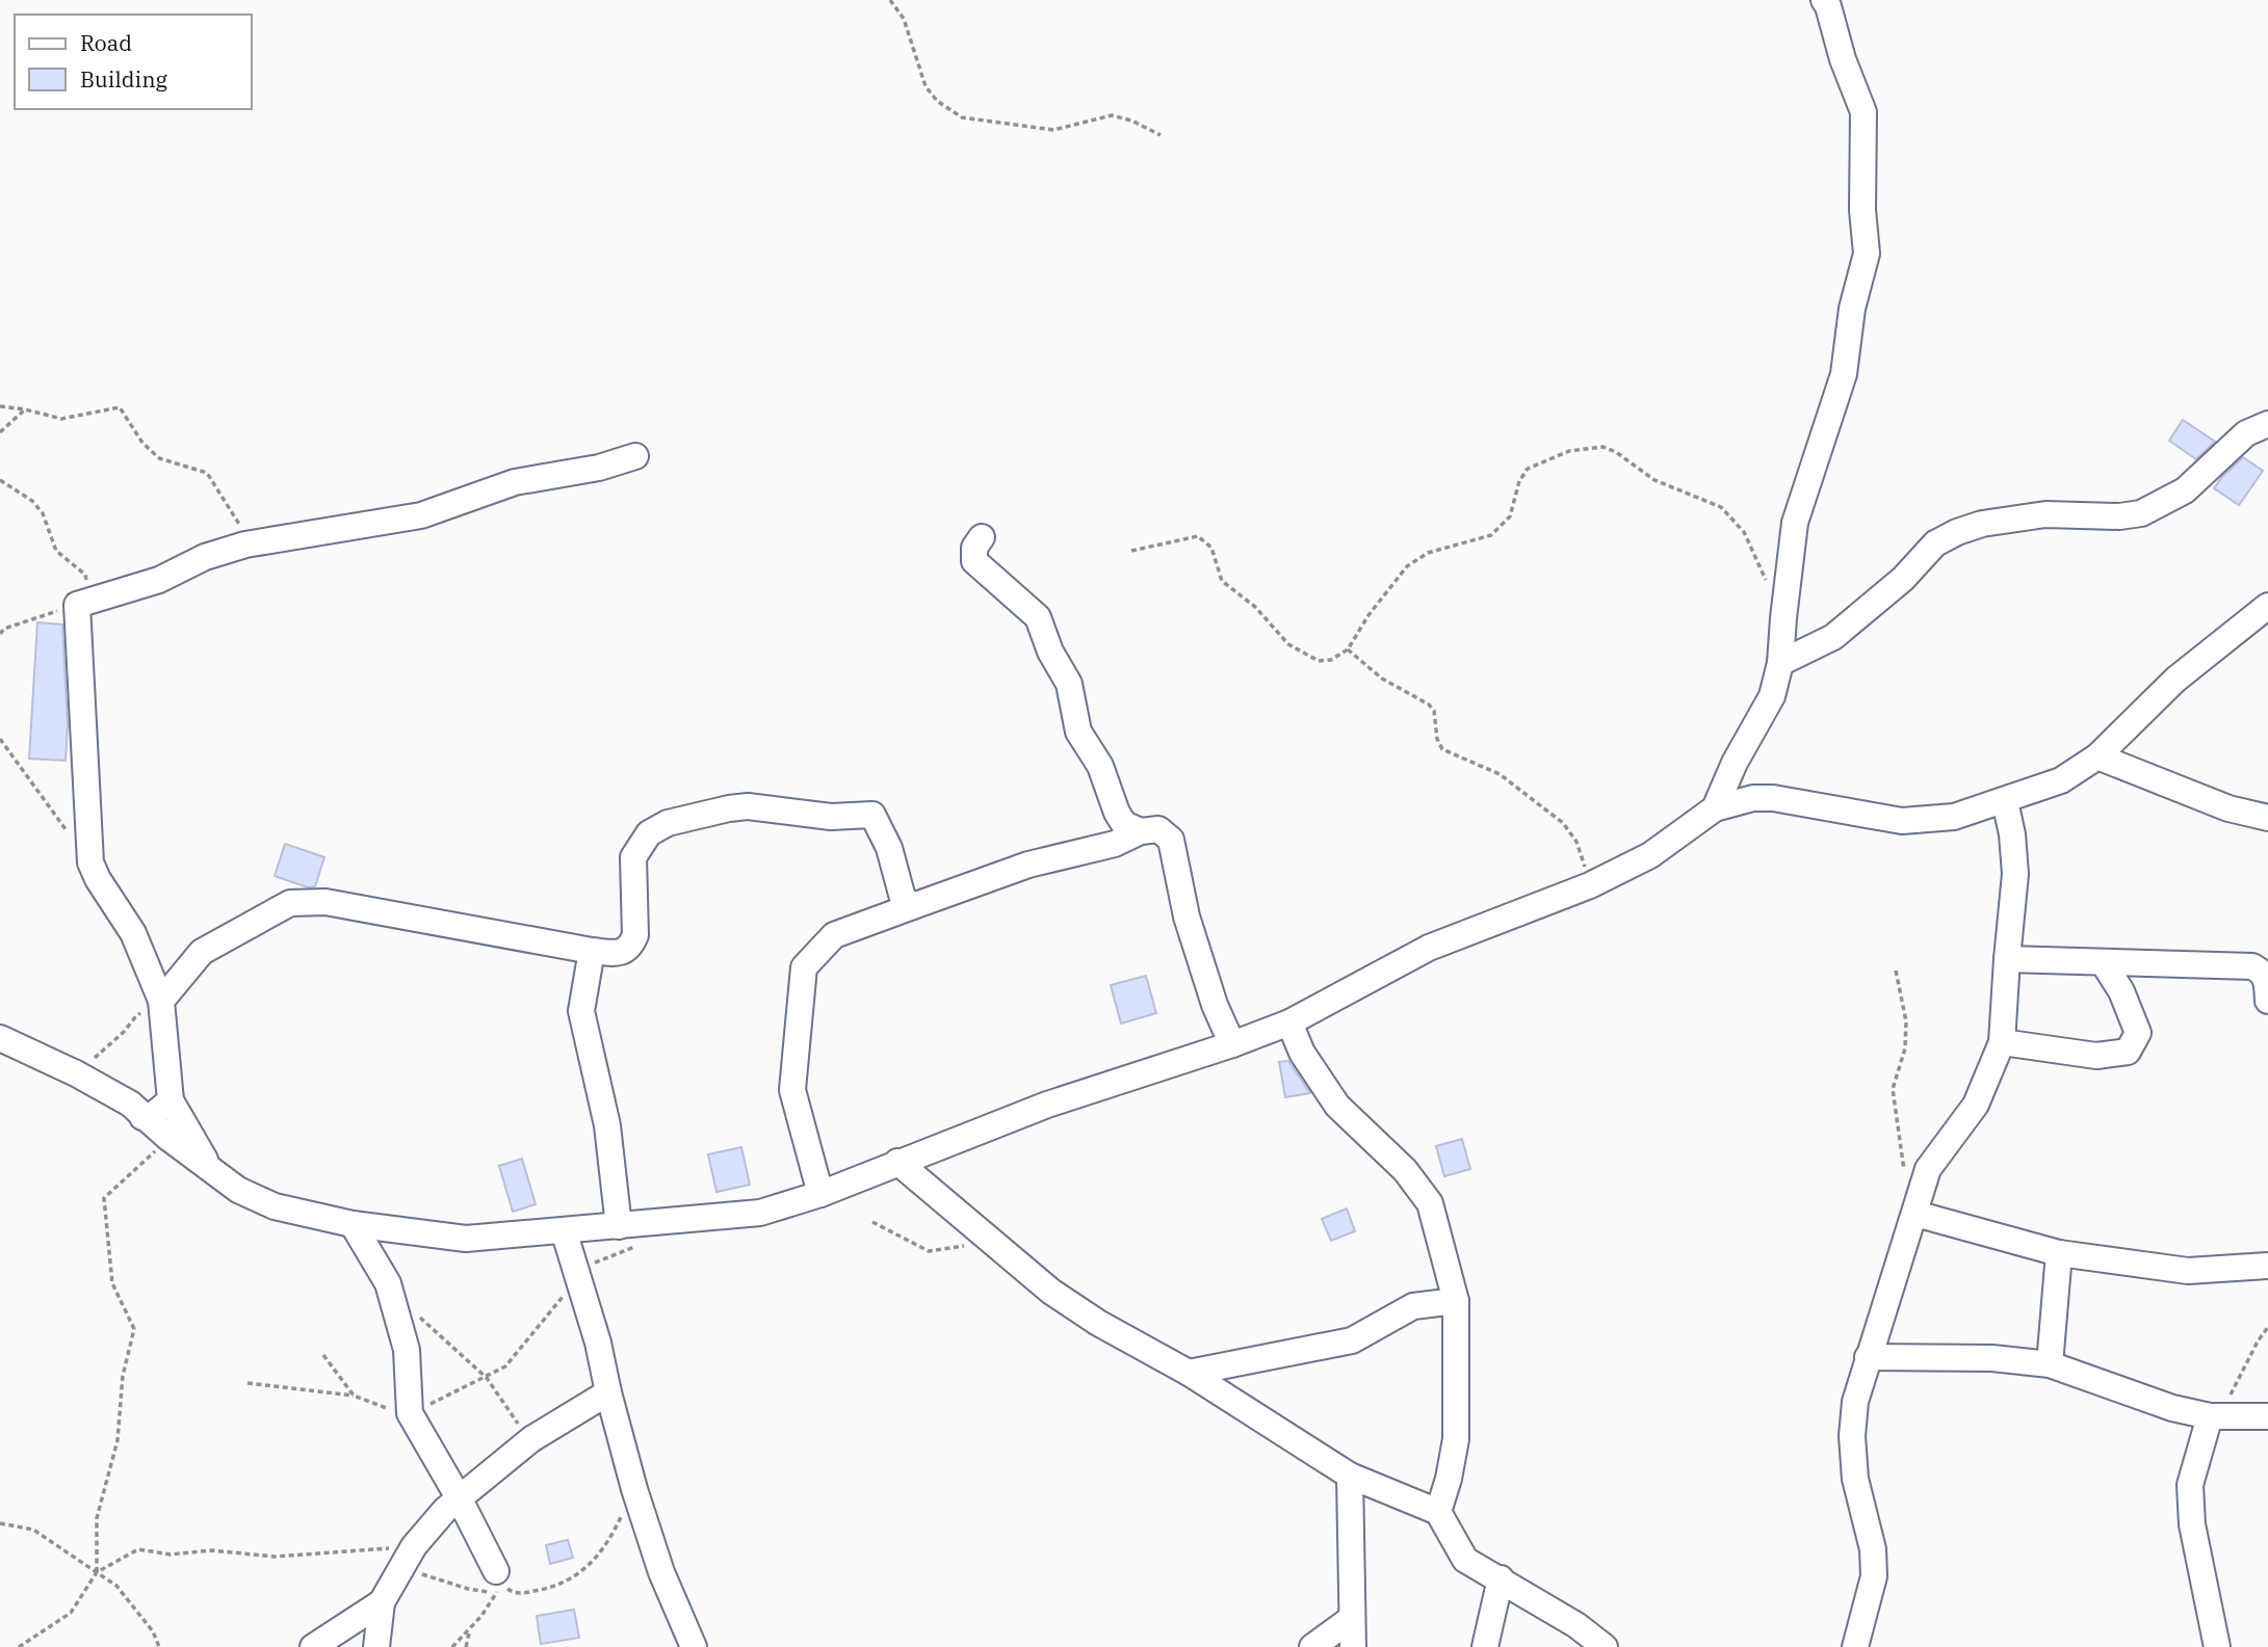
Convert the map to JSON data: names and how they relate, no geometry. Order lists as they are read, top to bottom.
{
  "legend": ["Road", "Building"]
}
